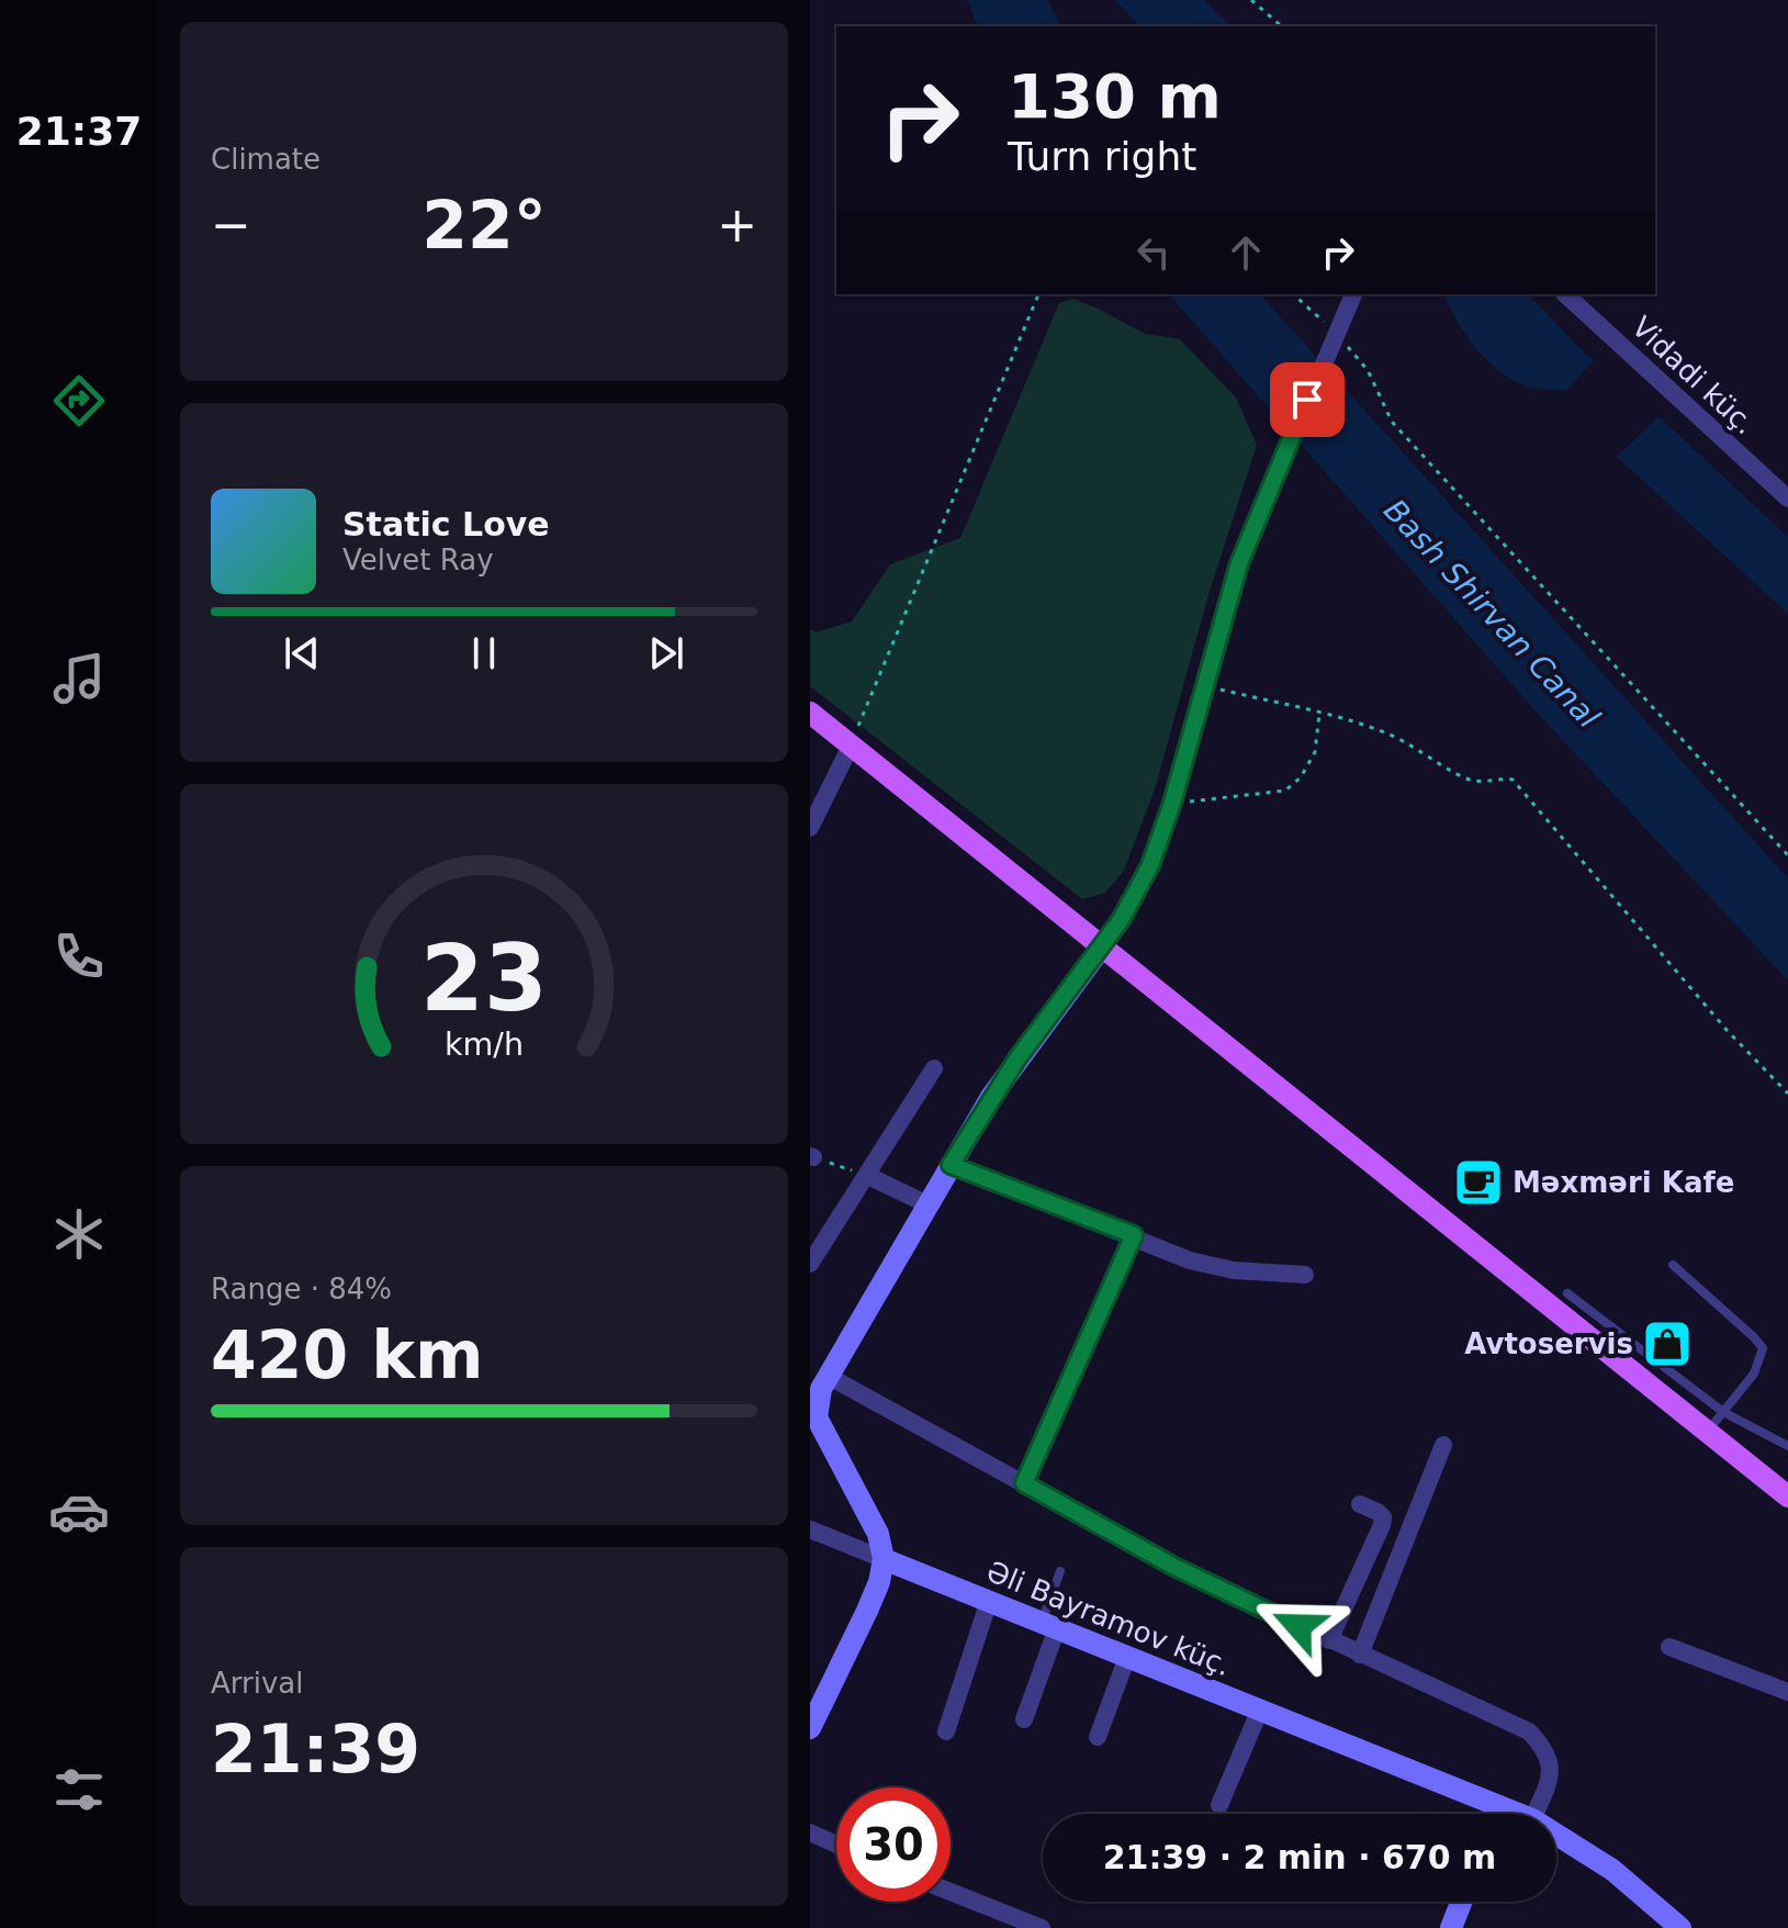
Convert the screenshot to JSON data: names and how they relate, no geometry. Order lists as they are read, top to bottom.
{
  "streets": {
    "street": ["Vidadi küç.", "Əli Bayramov küç."]
  },
  "water": ["Bash Shirvan Canal"],
  "places": {
    "cafe": ["Məxməri Kafe"],
    "shop": ["Avtoservis"]
  },
  "page": {
    "tabs": "21:37",
    "tile": [
      "Climate",
      ["Range · 84%", "420 km"],
      ["Arrival", "21:39"]
    ],
    "turn": ["130 m", "Turn right"],
    "heat": ["−", "22°", "+"],
    "song": ["Static Love", "Velvet Ray"],
    "limit": "30",
    "trip": "21:39 · 2 min · 670 m",
    "gauge": ["23", "km/h"]
  }
}
